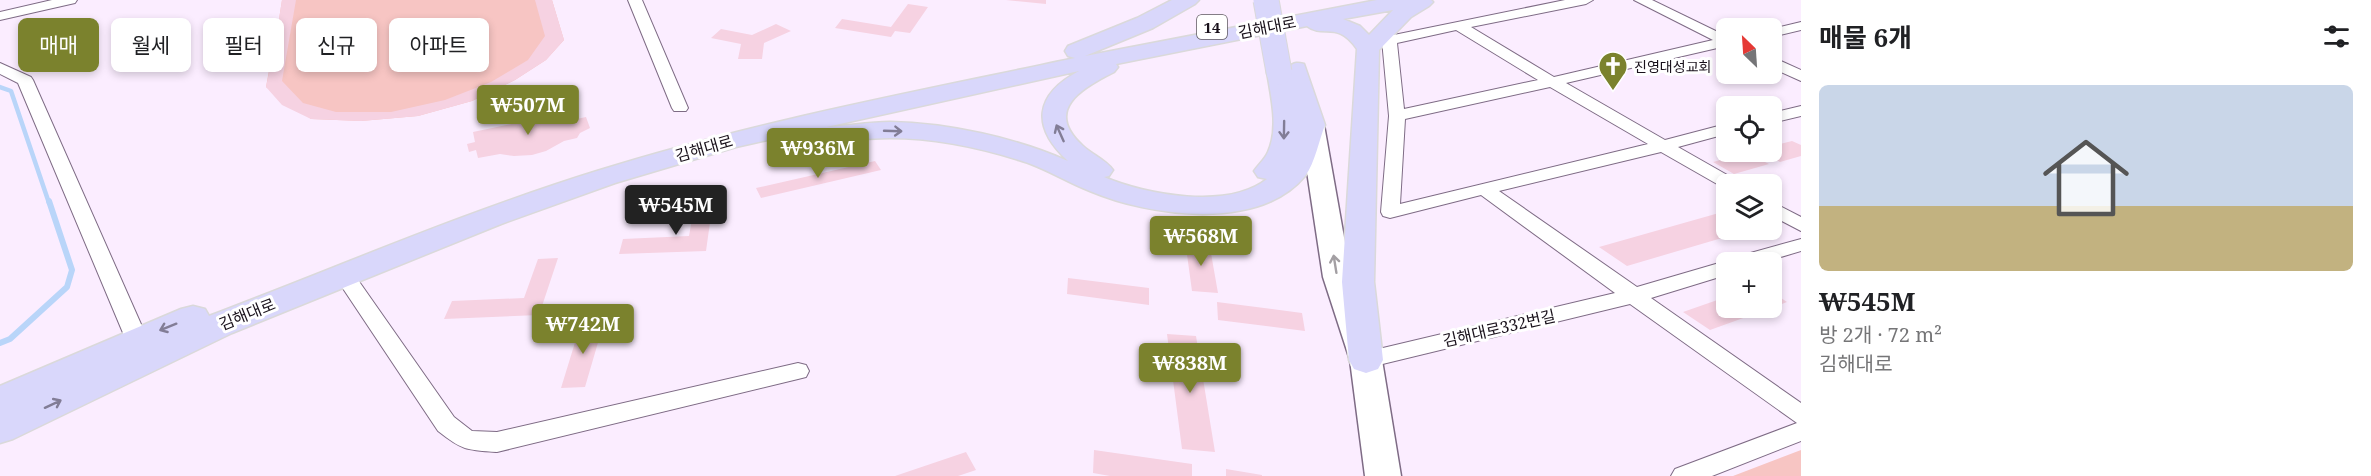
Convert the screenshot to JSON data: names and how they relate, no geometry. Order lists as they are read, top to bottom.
{
  "streets": {
    "main road": ["14", "김해대로"],
    "street": ["김해대로332번길"]
  },
  "places": {
    "church": ["진영대성교회"]
  },
  "north": "top left",
  "page": {
    "heading": "매물 6개",
    "map_buttons": "+",
    "chip": [
      "매매",
      "월세",
      "필터",
      "신규",
      "아파트"
    ],
    "list": [
      {
        "name": "₩545M",
        "note": "방 2개 · 72 m² · 김해대로"
      }
    ],
    "price": [
      "₩507M",
      "₩936M",
      "₩545M",
      "₩568M",
      "₩742M",
      "₩838M"
    ]
  }
}
